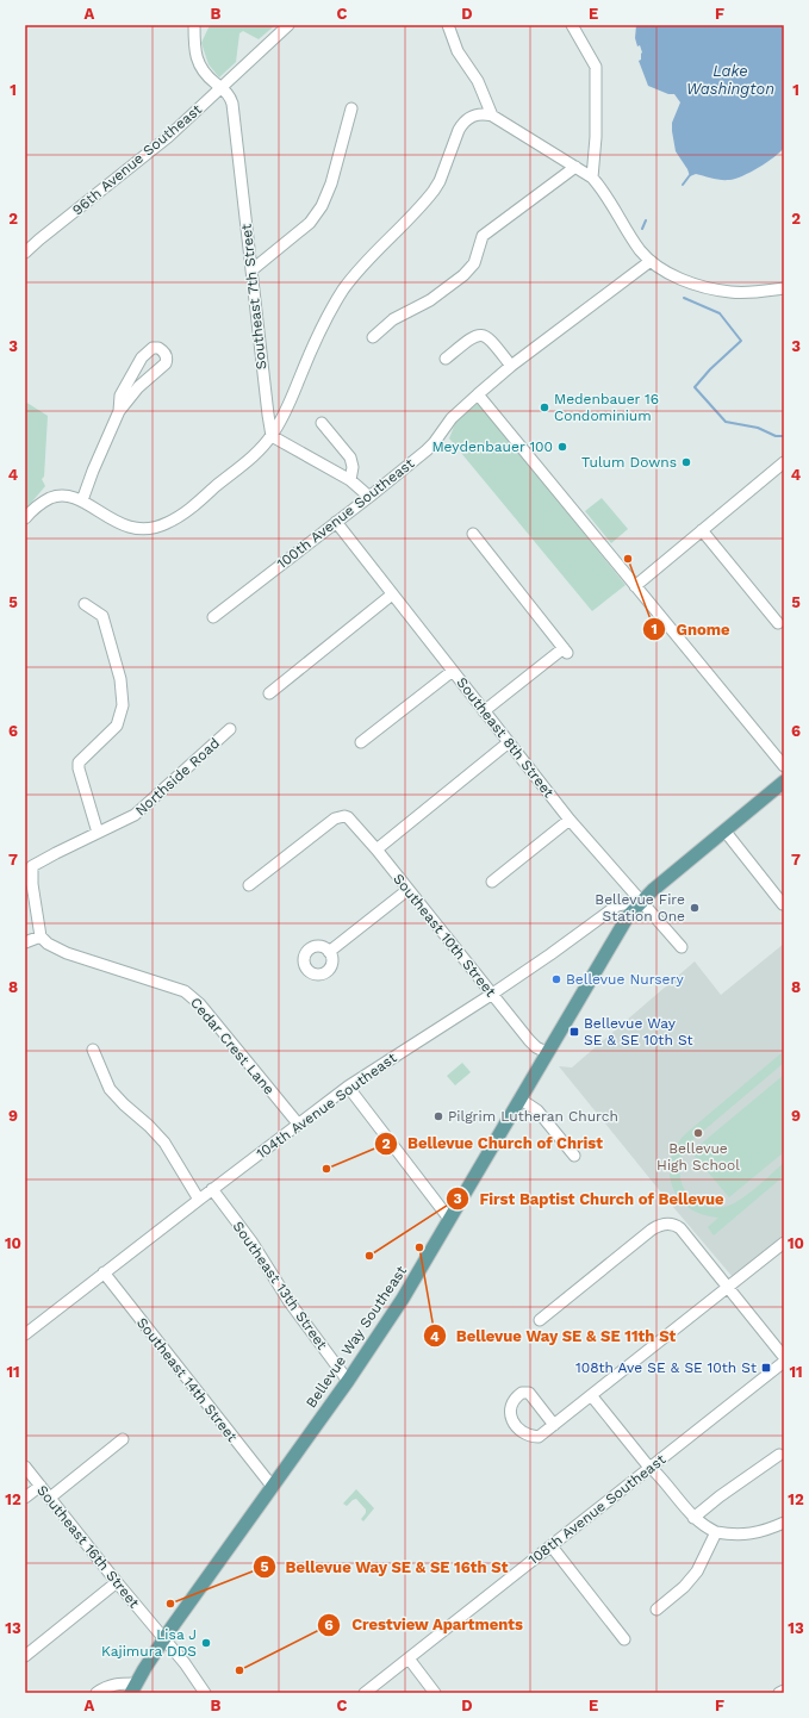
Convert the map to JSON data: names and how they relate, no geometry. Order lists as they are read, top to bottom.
{
  "streets": {
    "main road": ["Bellevue Way Southeast"],
    "street": [
      "96th Avenue Southeast",
      "Southeast 7th Street",
      "100th Avenue Southeast",
      "Southeast 8th Street",
      "Northside Road",
      "Southeast 10th Street",
      "Cedar Crest Lane",
      "104th Avenue Southeast",
      "Southeast 13th Street",
      "Southeast 14th Street",
      "108th Avenue Southeast",
      "Southeast 16th Street"
    ]
  },
  "crossings": [
    ["96th Avenue Southeast", "Southeast 7th Street"],
    ["100th Avenue Southeast", "Southeast 8th Street"],
    ["Southeast 8th Street", "104th Avenue Southeast"],
    ["Southeast 8th Street", "Bellevue Way Southeast"],
    ["Northside Road", "Cedar Crest Lane"],
    ["Southeast 10th Street", "104th Avenue Southeast"],
    ["Southeast 10th Street", "Bellevue Way Southeast"],
    ["Cedar Crest Lane", "104th Avenue Southeast"],
    ["104th Avenue Southeast", "Southeast 13th Street"],
    ["104th Avenue Southeast", "Bellevue Way Southeast"],
    ["104th Avenue Southeast", "Southeast 14th Street"],
    ["Southeast 13th Street", "Bellevue Way Southeast"],
    ["Bellevue Way Southeast", "Southeast 14th Street"],
    ["Bellevue Way Southeast", "Southeast 16th Street"]
  ],
  "water": ["Lake Washington"],
  "places": {
    "other": [
      "Medenbauer 16 Condominium",
      "Meydenbauer 100",
      "Tulum Downs",
      "Gnome",
      "Bellevue Fire Station One",
      "Bellevue Nursery",
      "Pilgrim Lutheran Church",
      "Bellevue High School",
      "Bellevue Church of Christ",
      "Bellevue Way SE & SE 11th St",
      "First Baptist Church of Bellevue",
      "Bellevue Way SE & SE 16th St",
      "Lisa J Kajimura DDS",
      "Crestview Apartments"
    ],
    "transit": ["Bellevue Way SE & SE 10th St", "108th Ave SE & SE 10th St"]
  },
  "grid": {
    "columns": [
      "A",
      "B",
      "C",
      "D",
      "E",
      "F"
    ],
    "rows": [
      "1",
      "2",
      "3",
      "4",
      "5",
      "6",
      "7",
      "8",
      "9",
      "10",
      "11",
      "12",
      "13"
    ]
  }
}
